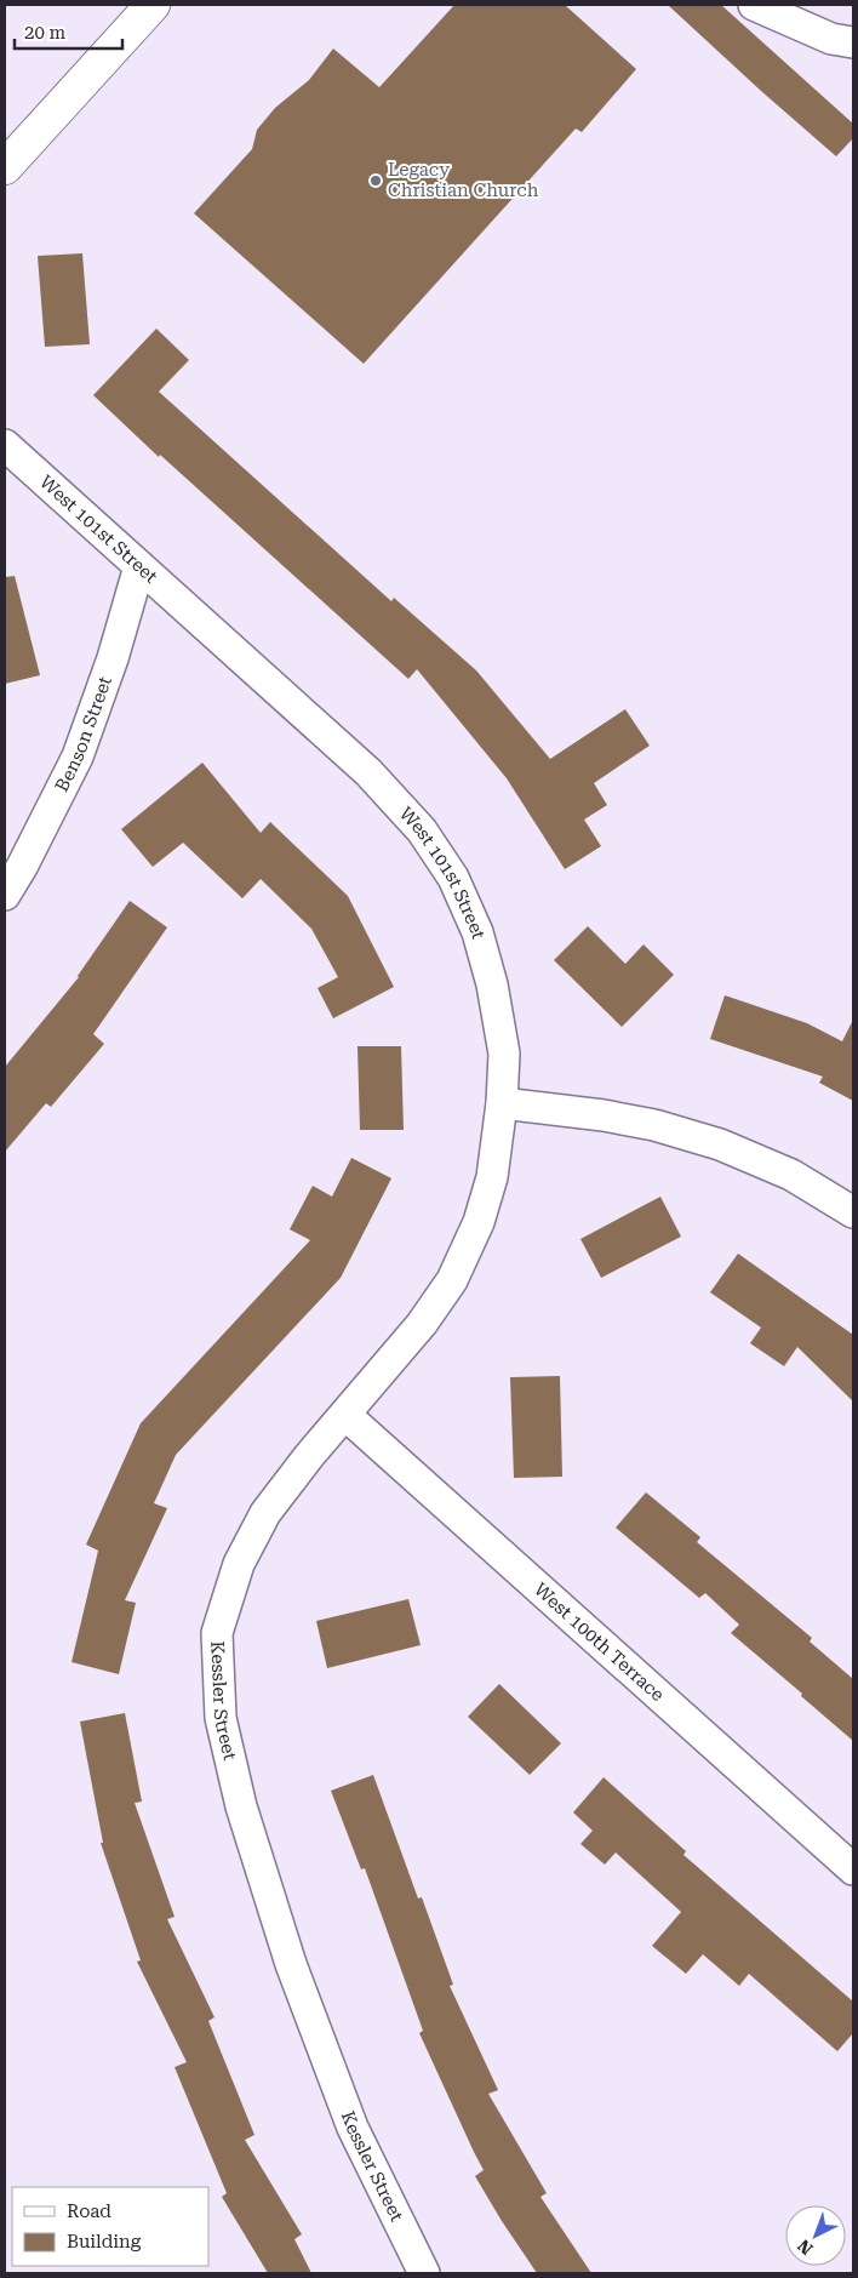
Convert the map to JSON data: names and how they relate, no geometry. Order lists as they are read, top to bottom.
{
  "streets": {
    "street": [
      "West 101st Street",
      "Benson Street",
      "West 100th Terrace",
      "Kessler Street"
    ]
  },
  "crossings": [
    ["West 101st Street", "Benson Street"],
    ["West 101st Street", "Kessler Street"],
    ["West 100th Terrace", "Kessler Street"]
  ],
  "places": ["Legacy Christian Church"],
  "legend": ["Road", "Building"],
  "scale_bar": "20 m",
  "north": "bottom left"
}
